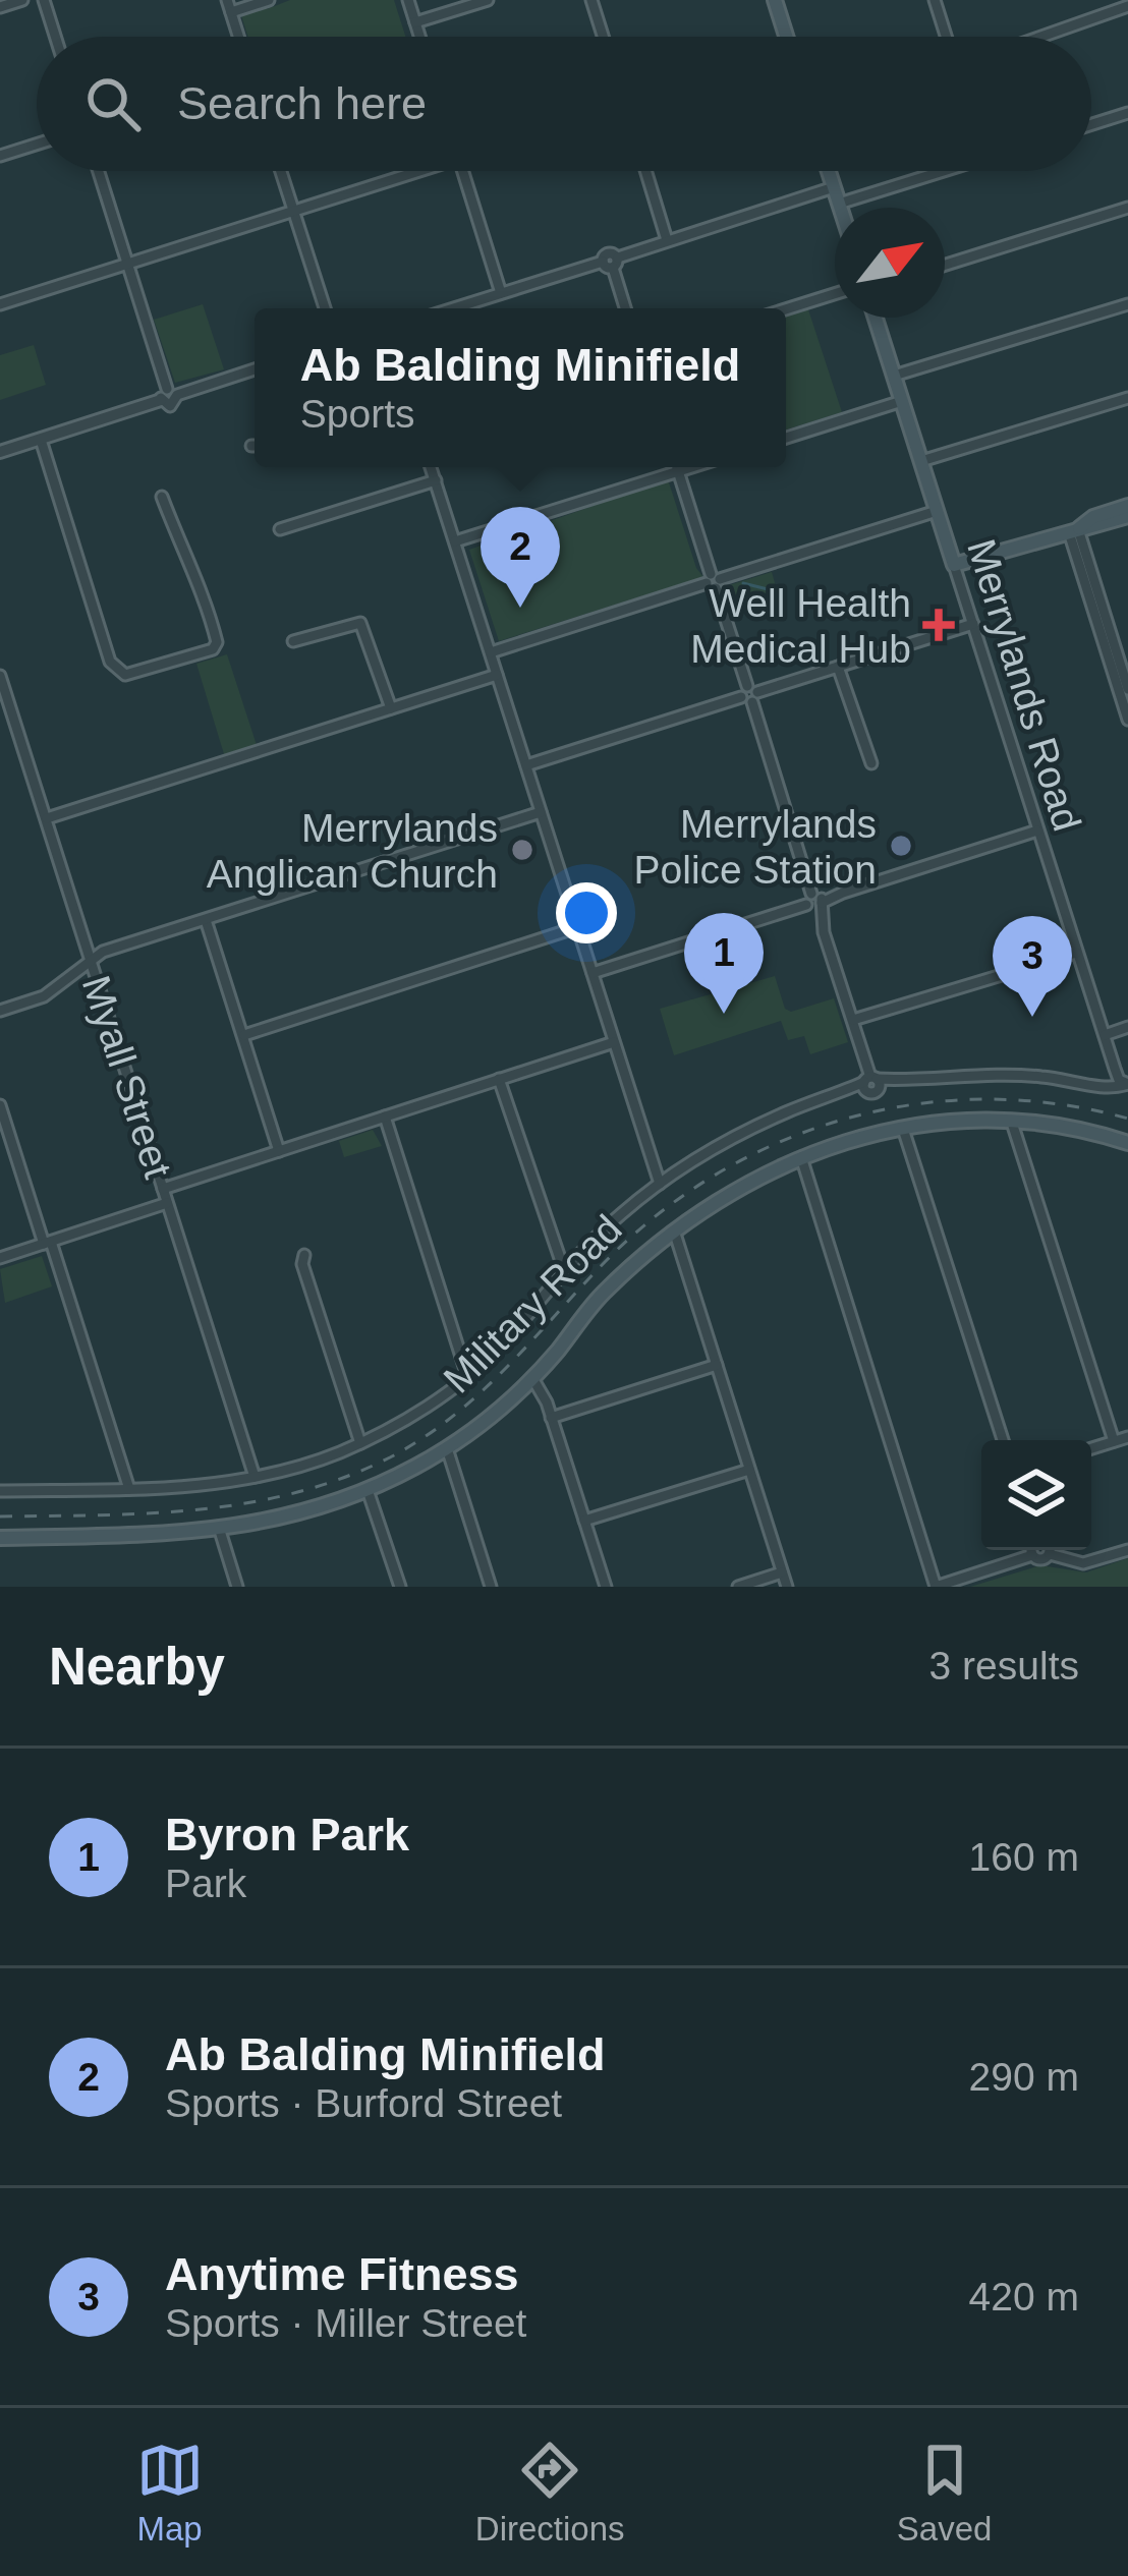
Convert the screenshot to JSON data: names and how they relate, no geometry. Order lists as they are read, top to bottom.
{
  "streets": {
    "main road": ["Merrylands Road"],
    "street": ["Myall Street", "Military Road"]
  },
  "crossings": [
    ["Merrylands Road", "Military Road"],
    ["Myall Street", "Military Road"]
  ],
  "places": {
    "health": ["Well Health Medical Hub"],
    "other": ["Merrylands Police Station", "Merrylands Anglican Church"]
  },
  "north": "top right",
  "page": {
    "search": "Search here",
    "popup": ["Ab Balding Minifield", "Sports"],
    "pins": ["2", "1", "3"],
    "heading": ["Nearby", "3 results"],
    "list": [
      {
        "mark": "1",
        "name": "Byron Park",
        "note": "Park",
        "value": "160 m"
      },
      {
        "mark": "2",
        "name": "Ab Balding Minifield",
        "note": "Sports · Burford Street",
        "value": "290 m"
      },
      {
        "mark": "3",
        "name": "Anytime Fitness",
        "note": "Sports · Miller Street",
        "value": "420 m"
      }
    ],
    "nav": ["Map", "Directions", "Saved"]
  }
}
